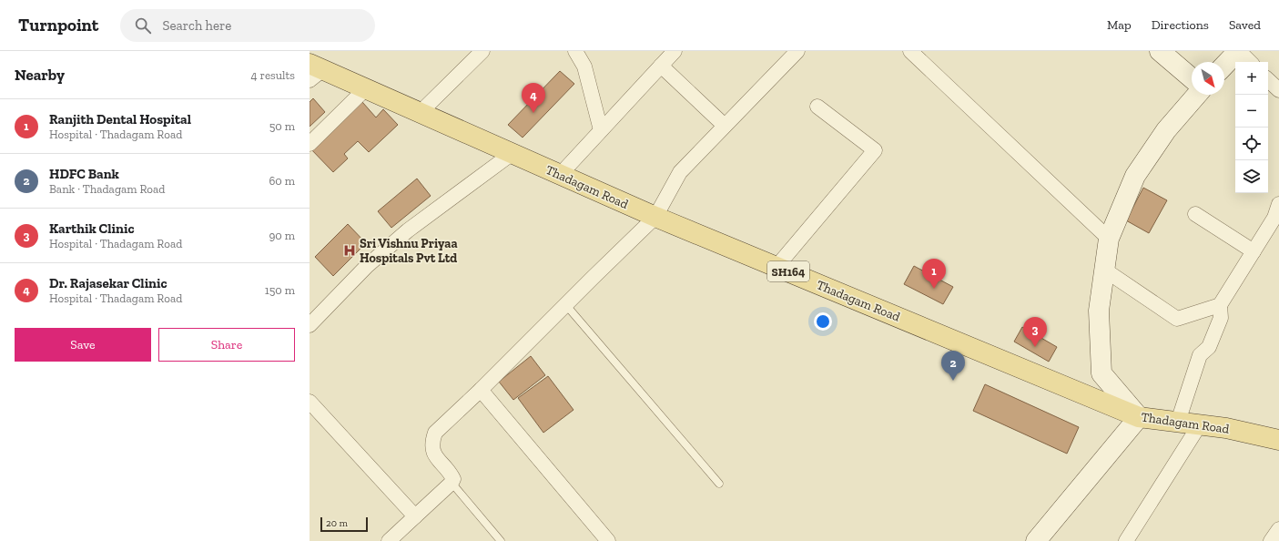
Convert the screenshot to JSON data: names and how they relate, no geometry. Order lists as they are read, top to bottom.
{
  "streets": {
    "main road": ["Thadagam Road", "SH164"]
  },
  "places": {
    "hospital": ["Sri Vishnu Priyaa Hospitals Pvt Ltd"]
  },
  "scale_bar": "20 m",
  "north": "bottom right",
  "page": {
    "header": "Turnpoint",
    "search": "Search here",
    "nav": ["Map", "Directions", "Saved"],
    "heading": ["Nearby", "4 results"],
    "map_buttons": ["+", "−"],
    "pins": [
      "4",
      "1",
      "3",
      "2"
    ],
    "list": [
      {
        "mark": "1",
        "name": "Ranjith Dental Hospital",
        "note": "Hospital · Thadagam Road",
        "value": "50 m"
      },
      {
        "mark": "2",
        "name": "HDFC Bank",
        "note": "Bank · Thadagam Road",
        "value": "60 m"
      },
      {
        "mark": "3",
        "name": "Karthik Clinic",
        "note": "Hospital · Thadagam Road",
        "value": "90 m"
      },
      {
        "mark": "4",
        "name": "Dr. Rajasekar Clinic",
        "note": "Hospital · Thadagam Road",
        "value": "150 m"
      }
    ],
    "buttons": ["Save", "Share"],
    "scale": "20 m"
  }
}
